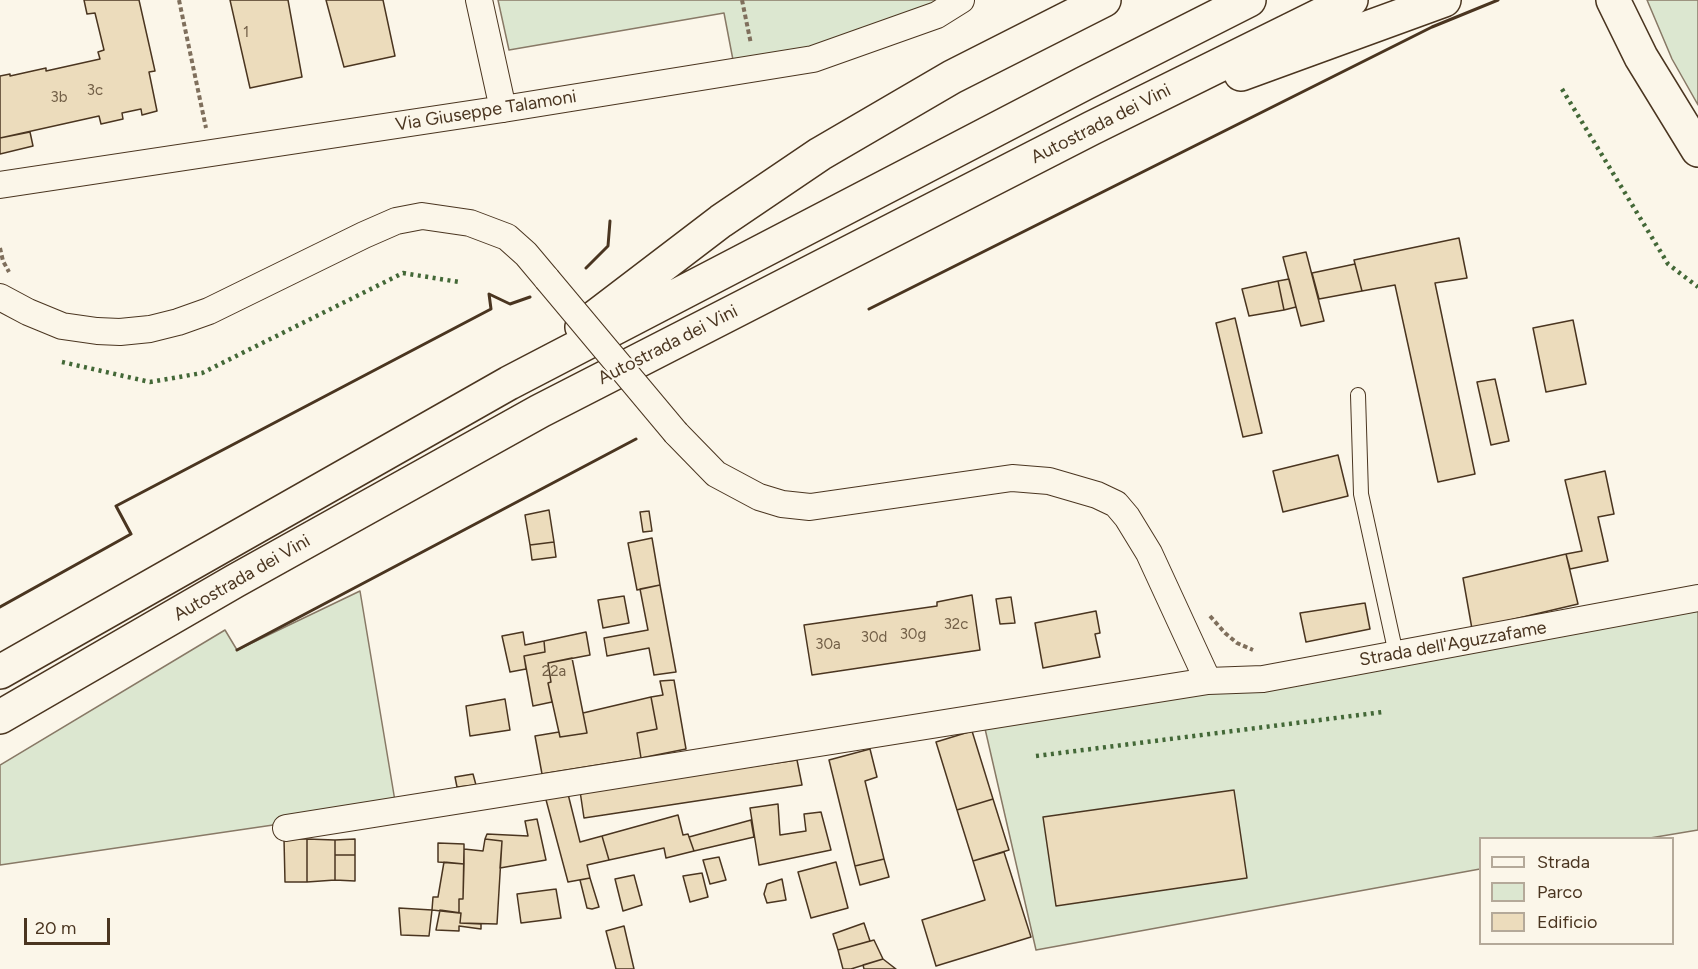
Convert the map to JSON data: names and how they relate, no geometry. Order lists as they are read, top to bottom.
{
  "streets": {
    "highway": ["Autostrada dei Vini"],
    "street": ["Via Giuseppe Talamoni", "Strada dell'Aguzzafame"]
  },
  "house_numbers": [
    "1",
    "3c",
    "3b",
    "32c",
    "30g",
    "30d",
    "30a",
    "22a"
  ],
  "legend": ["Strada", "Parco", "Edificio"],
  "scale_bar": "20 m"
}
